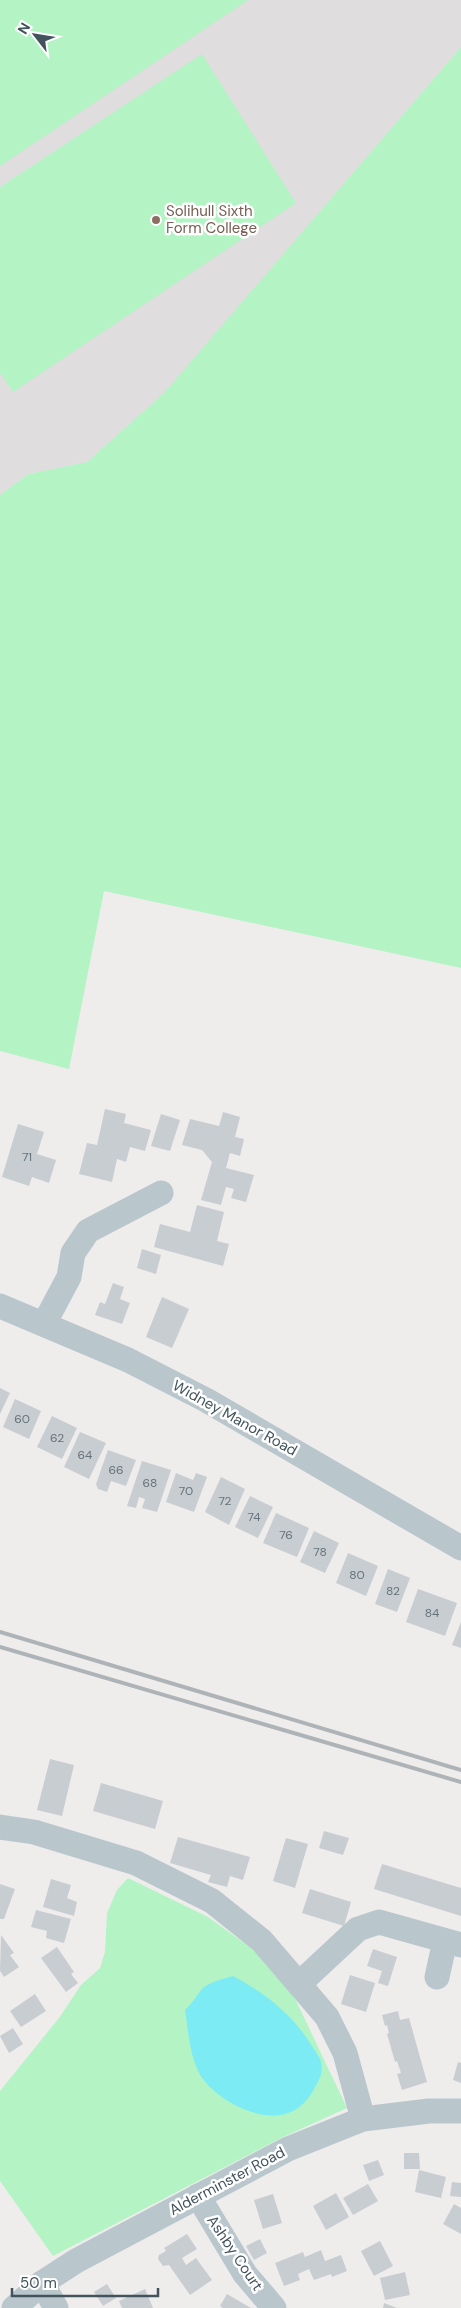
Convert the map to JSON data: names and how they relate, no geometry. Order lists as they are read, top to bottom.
{
  "streets": {
    "street": ["Widney Manor Road", "Alderminster Road", "Ashby Court"]
  },
  "crossings": [
    ["Alderminster Road", "Ashby Court"]
  ],
  "places": ["Solihull Sixth Form College"],
  "house_numbers": [
    "71",
    "60",
    "62",
    "64",
    "66",
    "68",
    "70",
    "72",
    "74",
    "76",
    "78",
    "80",
    "82",
    "84"
  ],
  "scale_bar": "50 m",
  "north": "top left"
}
